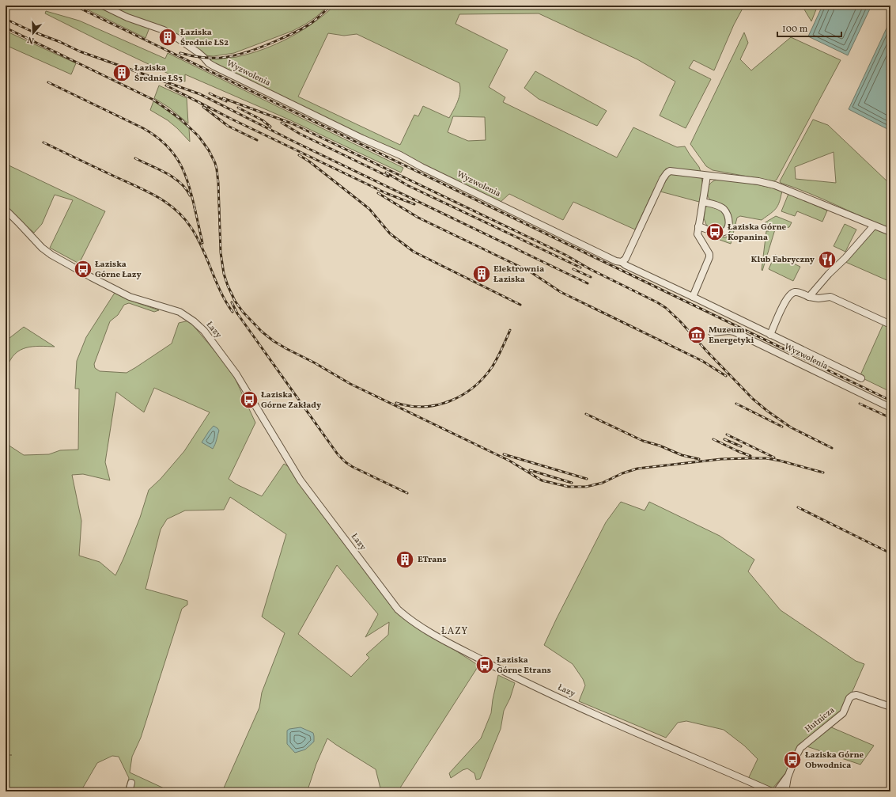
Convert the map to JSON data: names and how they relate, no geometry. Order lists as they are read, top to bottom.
{
  "streets": {
    "street": ["Wyzwolenia", "Łazy", "Hutnicza"]
  },
  "districts": ["ŁAZY"],
  "places": {
    "building": [
      "Łaziska Średnie ŁS2",
      "Łaziska Średnie ŁS3",
      "Elektrownia Łaziska",
      "ETrans"
    ],
    "bus stop": [
      "Łaziska Górne Kopanina",
      "Łaziska Górne Łazy",
      "Łaziska Górne Zakłady",
      "Łaziska Górne Etrans",
      "Łaziska Górne Obwodnica"
    ],
    "restaurant": ["Klub Fabryczny"],
    "museum": ["Muzeum Energetyki"]
  },
  "scale_bar": "100 m",
  "north": "bottom"
}
